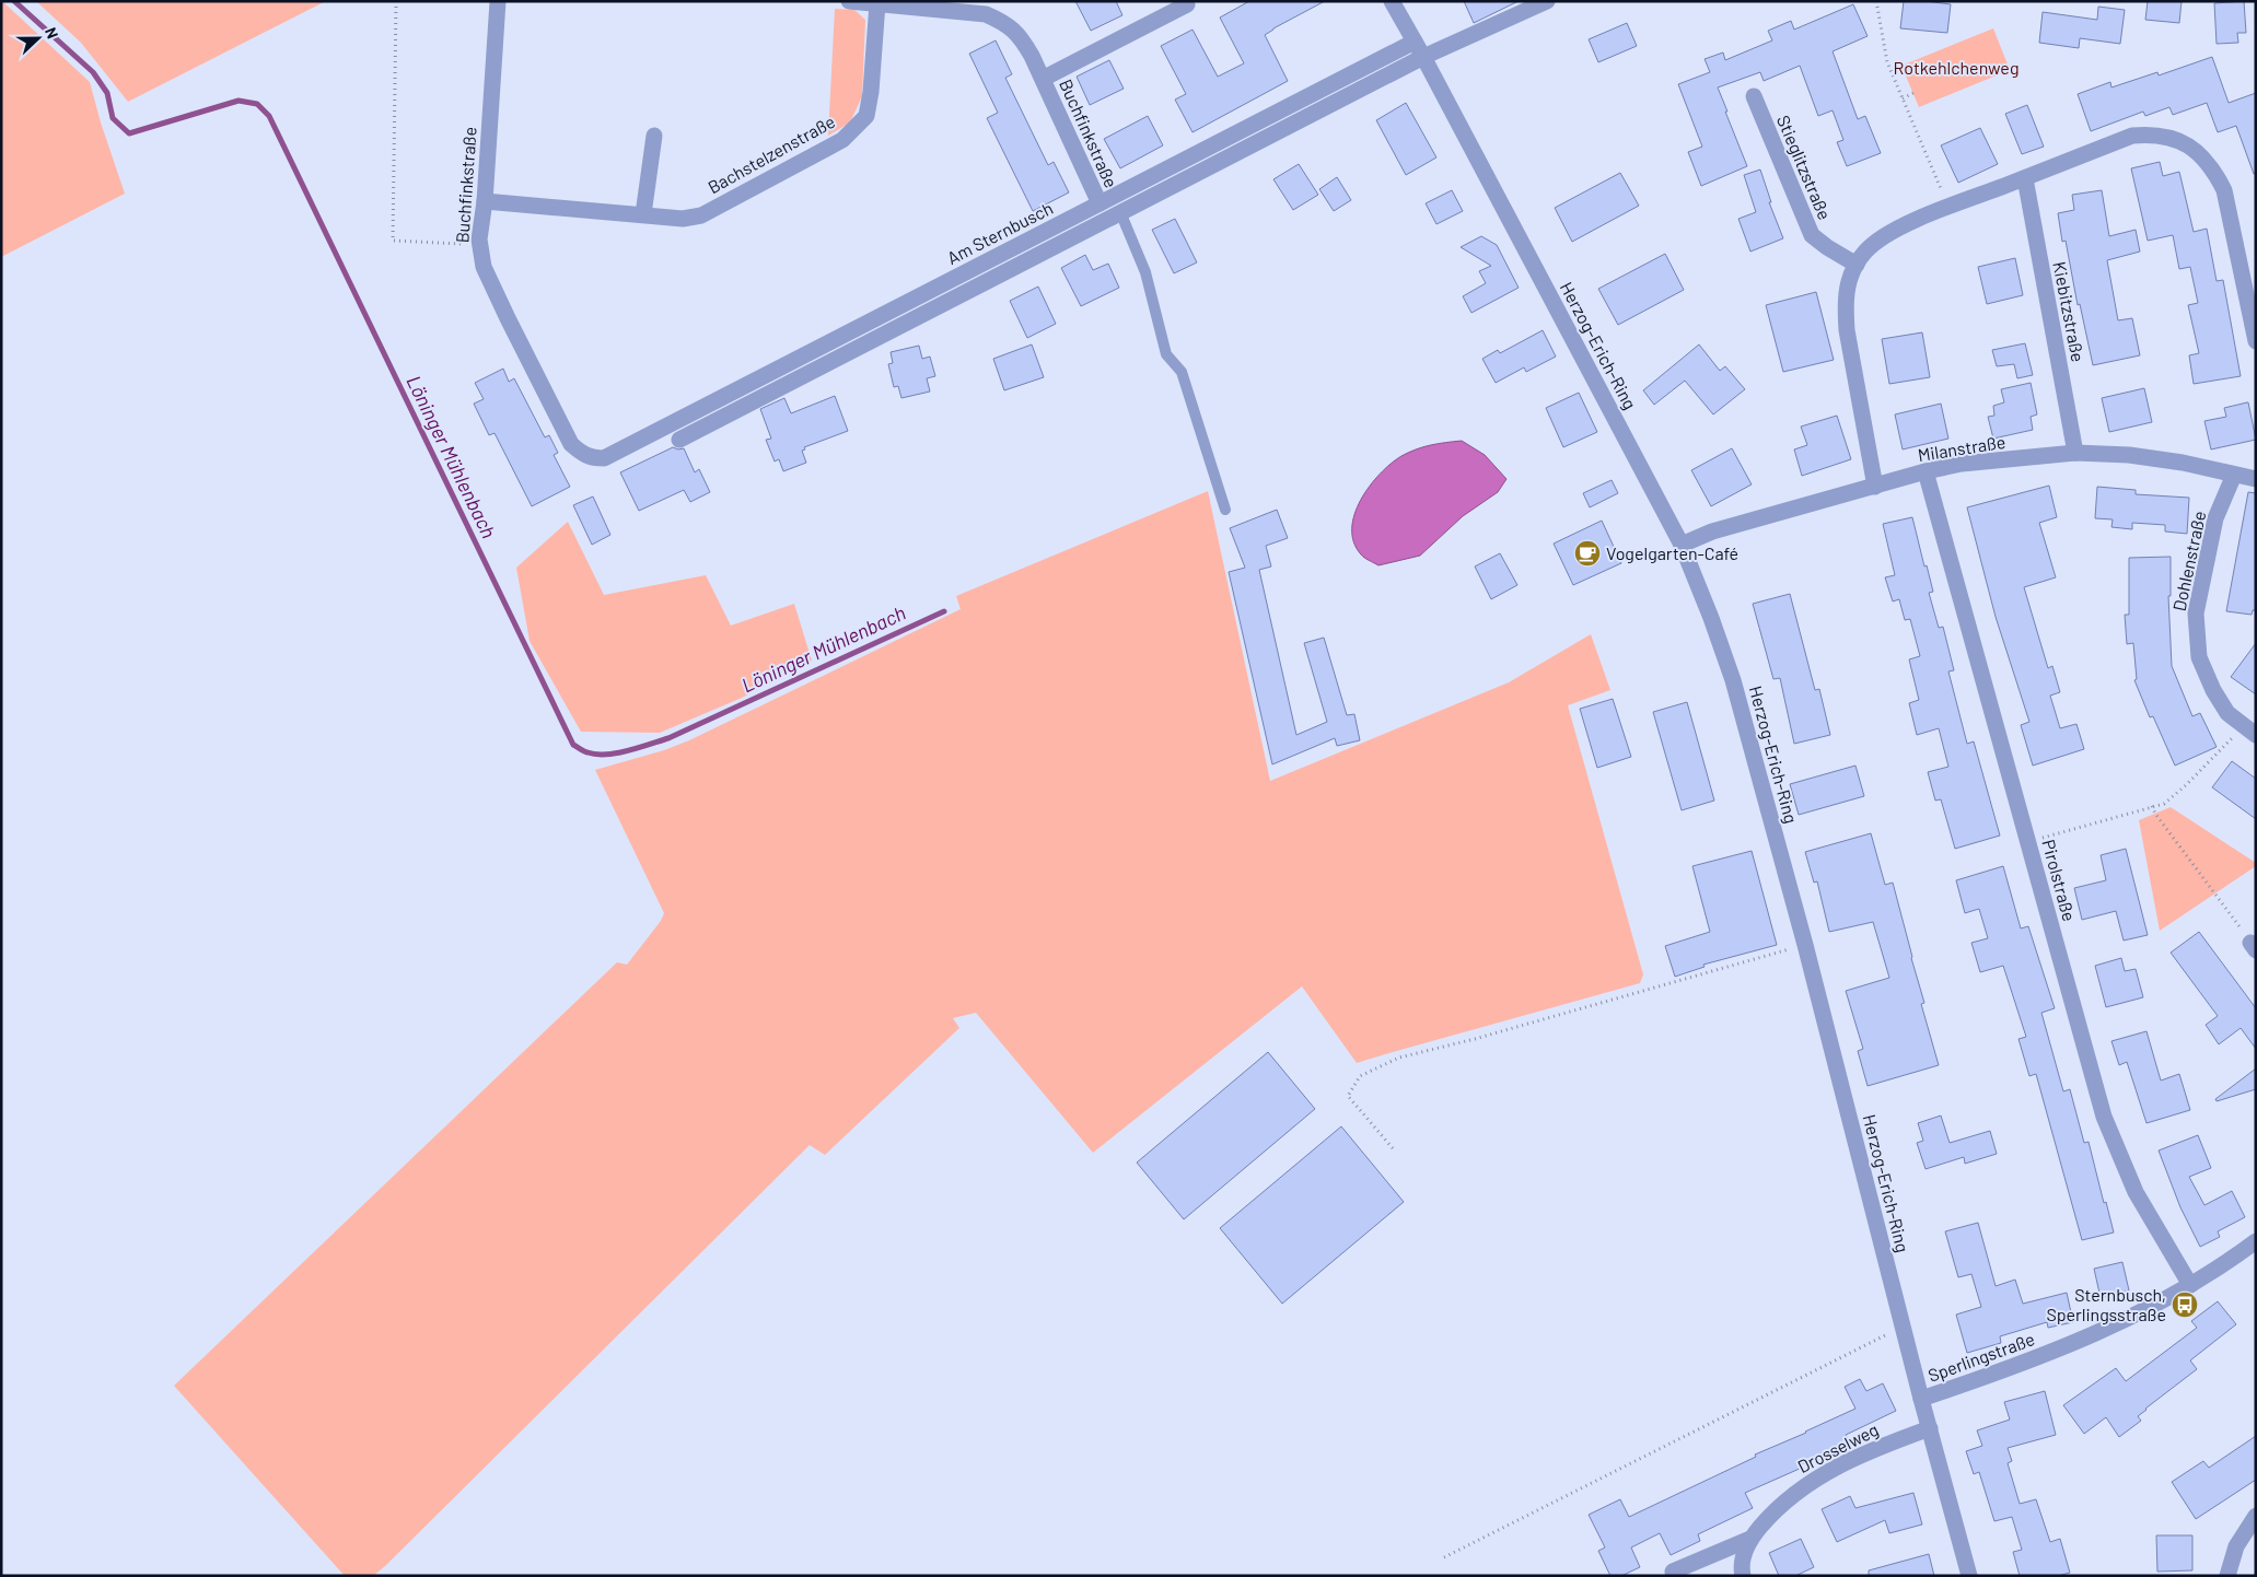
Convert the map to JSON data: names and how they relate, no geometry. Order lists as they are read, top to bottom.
{
  "streets": {
    "street": [
      "Buchfinkstraße",
      "Bachstelzenstraße",
      "Stieglitzstraße",
      "Am Sternbusch",
      "Kiebitzstraße",
      "Herzog-Erich-Ring",
      "Milanstraße",
      "Dohlenstraße",
      "Pirolstraße",
      "Sperlingstraße",
      "Drosselweg"
    ]
  },
  "crossings": [
    ["Buchfinkstraße", "Bachstelzenstraße"],
    ["Buchfinkstraße", "Am Sternbusch"],
    ["Am Sternbusch", "Herzog-Erich-Ring"],
    ["Kiebitzstraße", "Milanstraße"],
    ["Herzog-Erich-Ring", "Milanstraße"],
    ["Herzog-Erich-Ring", "Sperlingstraße"],
    ["Herzog-Erich-Ring", "Drosselweg"],
    ["Milanstraße", "Dohlenstraße"],
    ["Milanstraße", "Pirolstraße"],
    ["Pirolstraße", "Sperlingstraße"]
  ],
  "water": ["Löninger Mühlenbach"],
  "parks": ["Rotkehlchenweg"],
  "places": {
    "cafe": ["Vogelgarten-Café"],
    "bus stop": ["Sternbusch, Sperlingsstraße"]
  },
  "north": "right"
}
